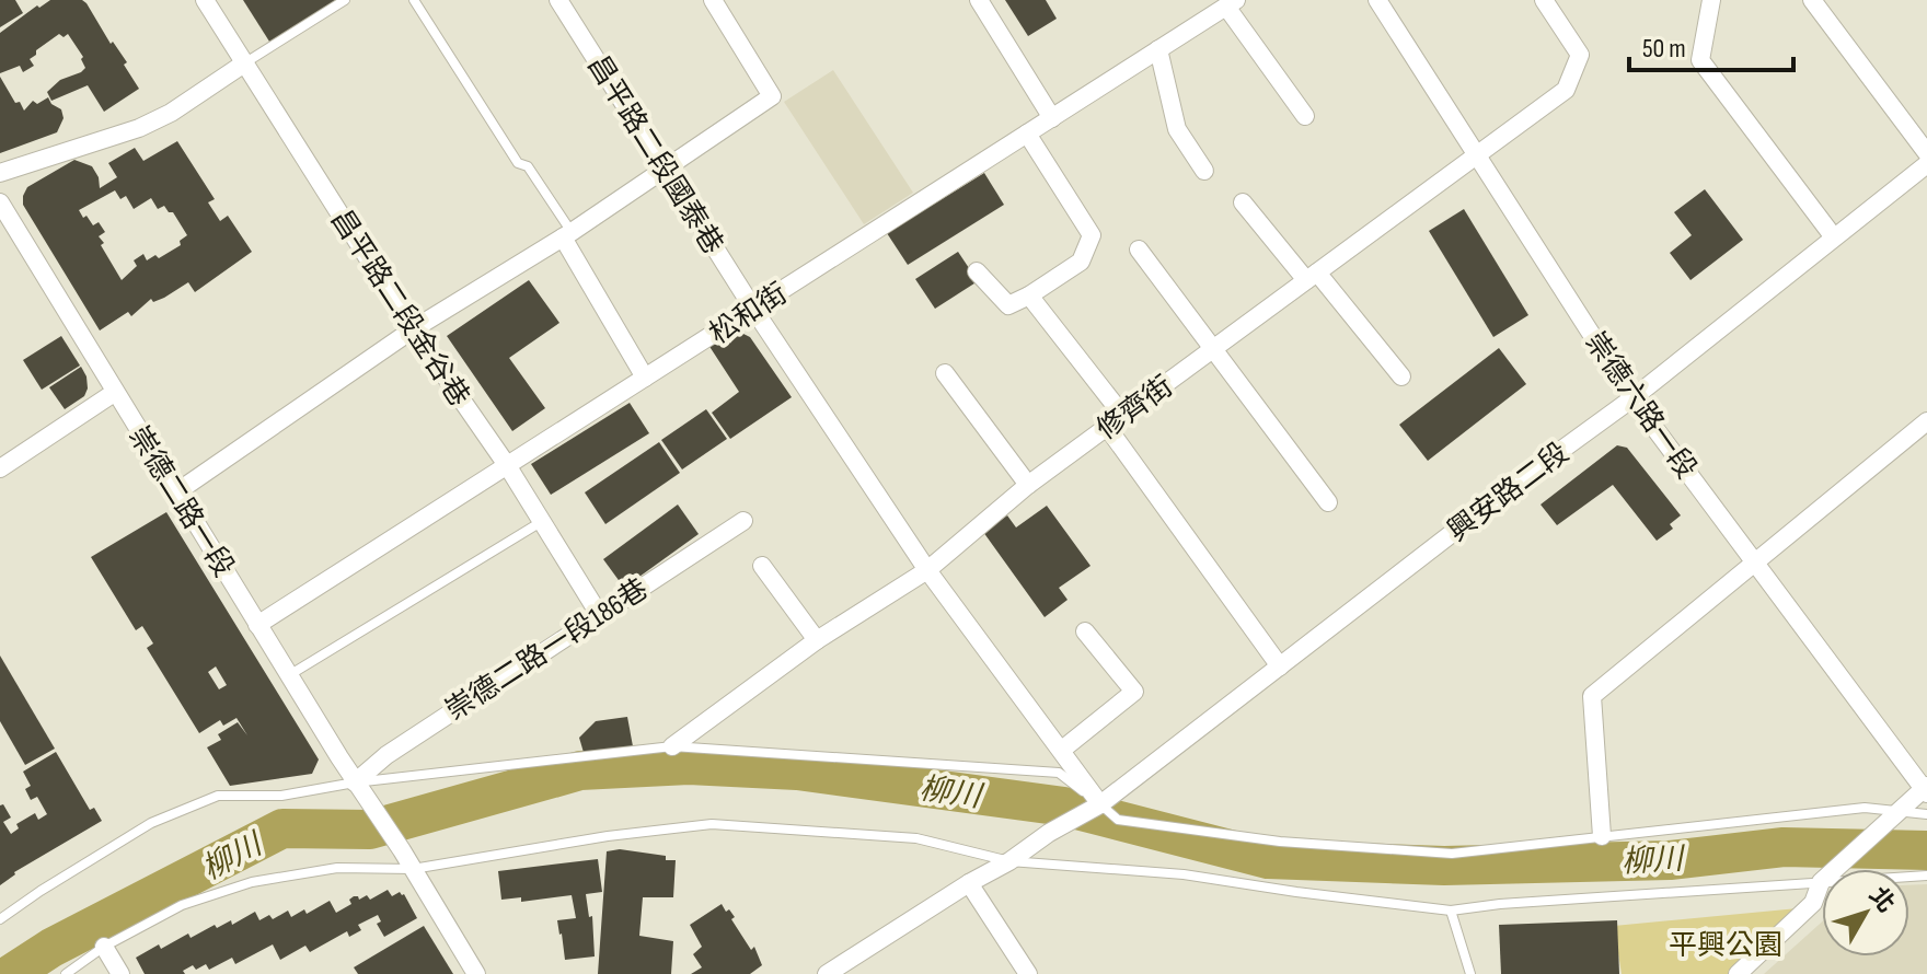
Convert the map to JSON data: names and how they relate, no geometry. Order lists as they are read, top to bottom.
{
  "streets": {
    "street": [
      "昌平路二段國泰巷",
      "昌平路二段金谷巷",
      "松和街",
      "崇德六路一段",
      "修齊街",
      "興安路二段",
      "崇德二路一段",
      "崇德二路一段186巷"
    ]
  },
  "crossings": [
    ["昌平路二段國泰巷", "松和街"],
    ["昌平路二段國泰巷", "修齊街"],
    ["昌平路二段國泰巷", "興安路二段"],
    ["昌平路二段金谷巷", "松和街"],
    ["昌平路二段金谷巷", "崇德二路一段186巷"],
    ["松和街", "崇德二路一段"],
    ["崇德六路一段", "修齊街"],
    ["崇德六路一段", "興安路二段"],
    ["崇德二路一段", "崇德二路一段186巷"]
  ],
  "water": ["柳川"],
  "parks": ["平興公園"],
  "scale_bar": "50 m",
  "north": "top right"
}
